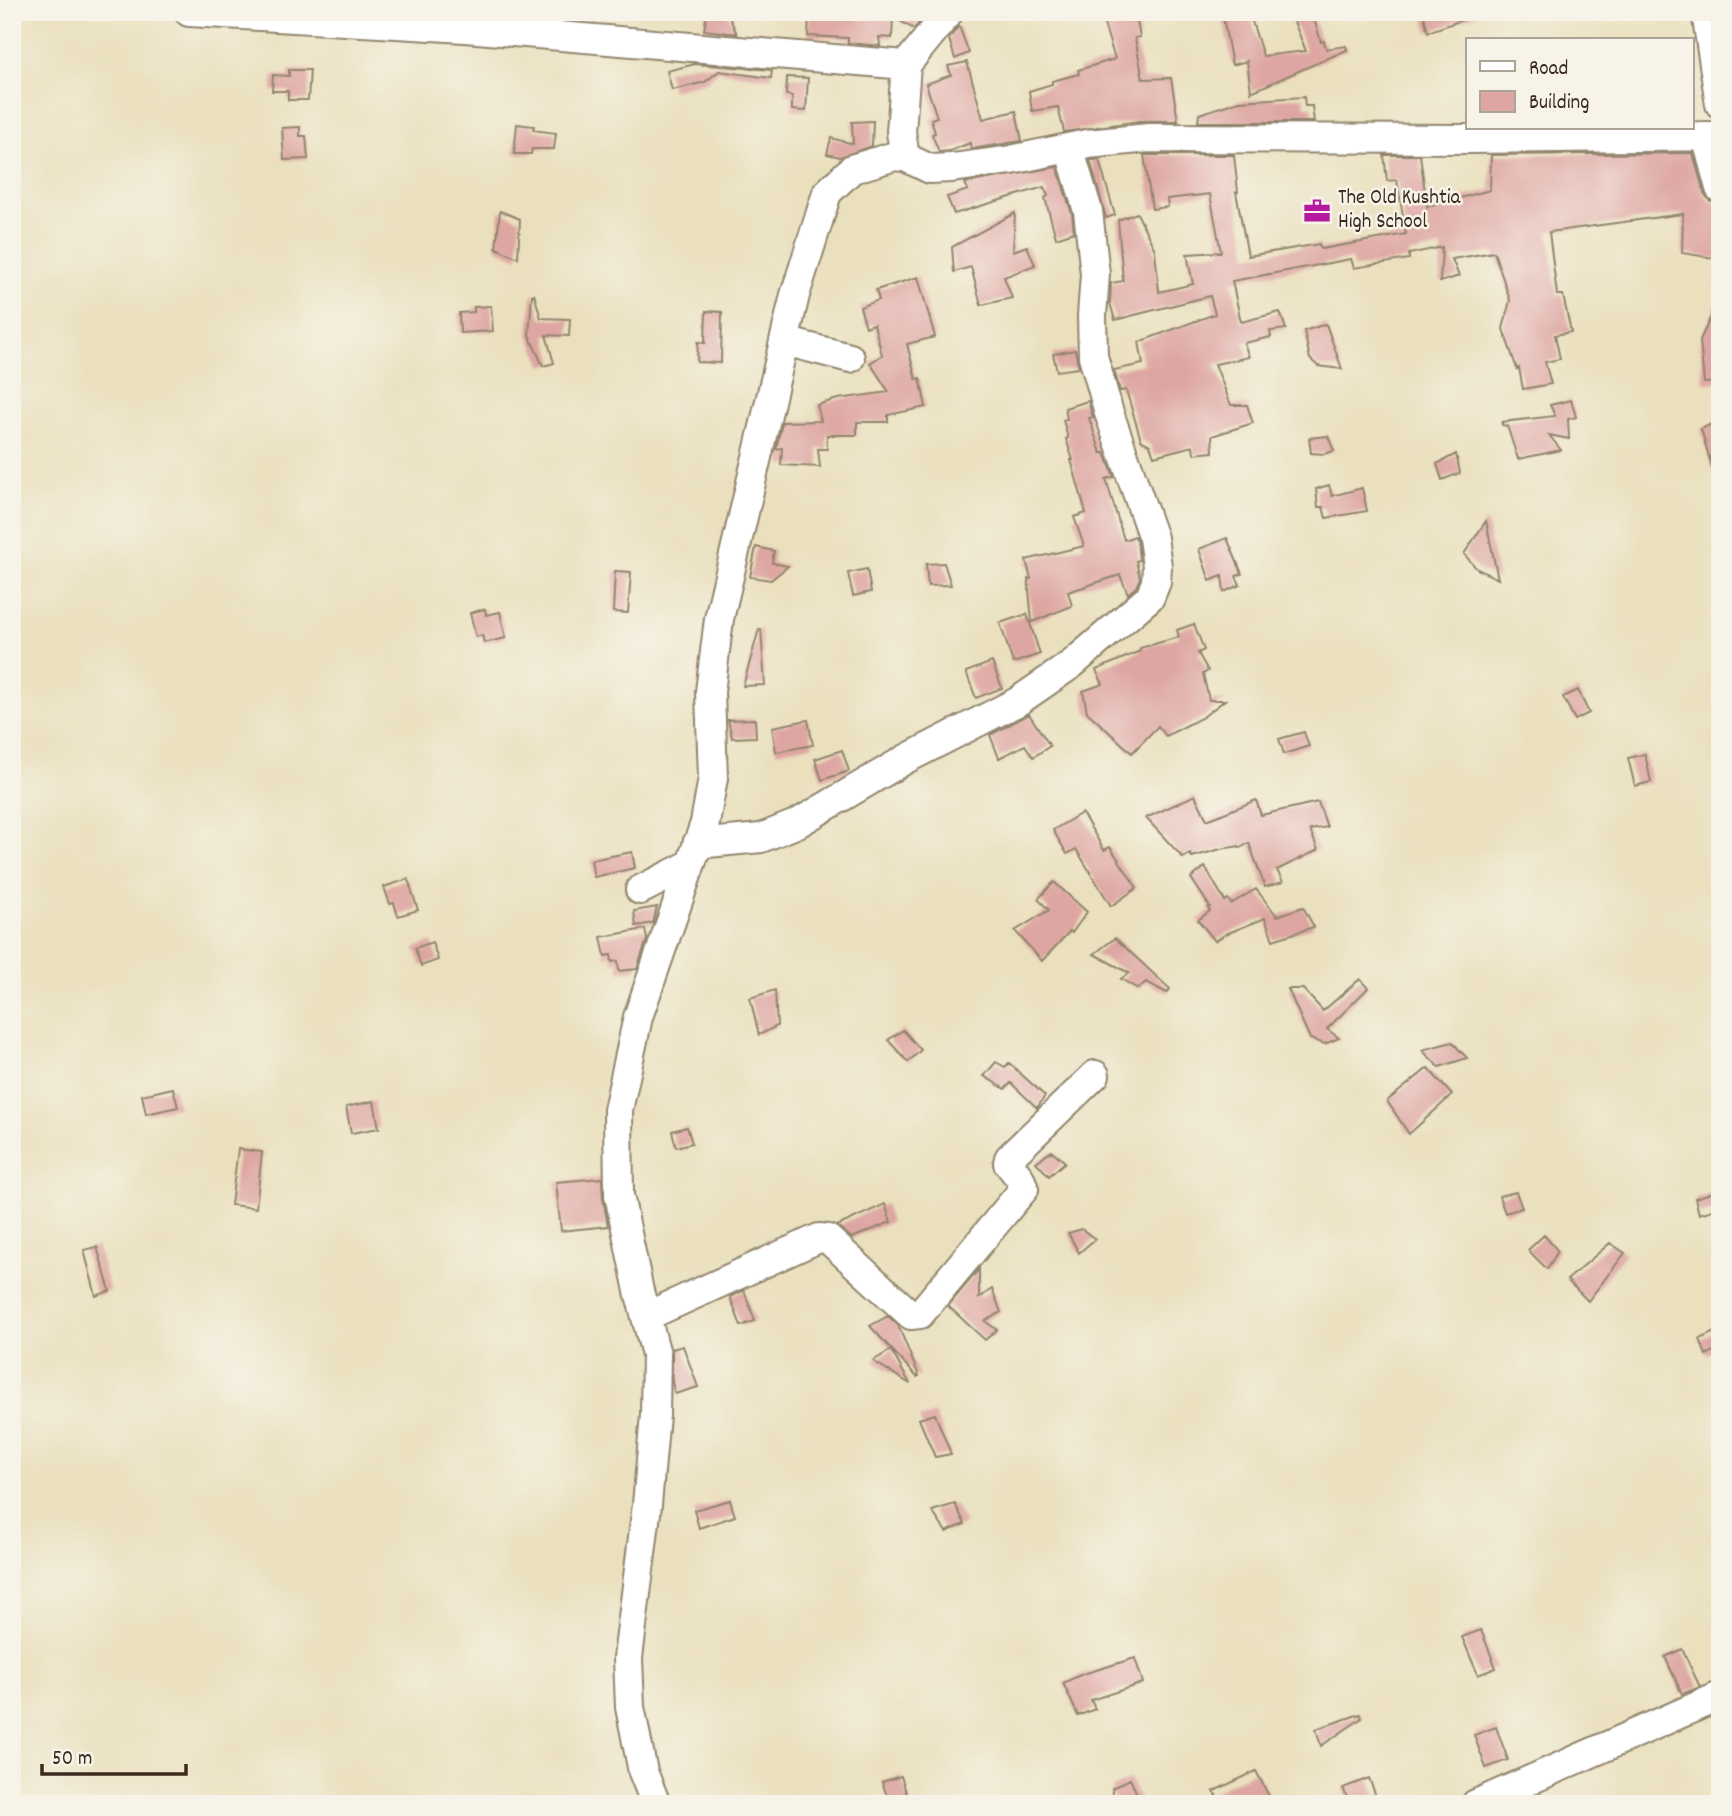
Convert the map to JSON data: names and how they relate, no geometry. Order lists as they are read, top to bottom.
{
  "places": {
    "office": ["The Old Kushtia High School"]
  },
  "legend": ["Road", "Building"],
  "scale_bar": "50 m"
}
